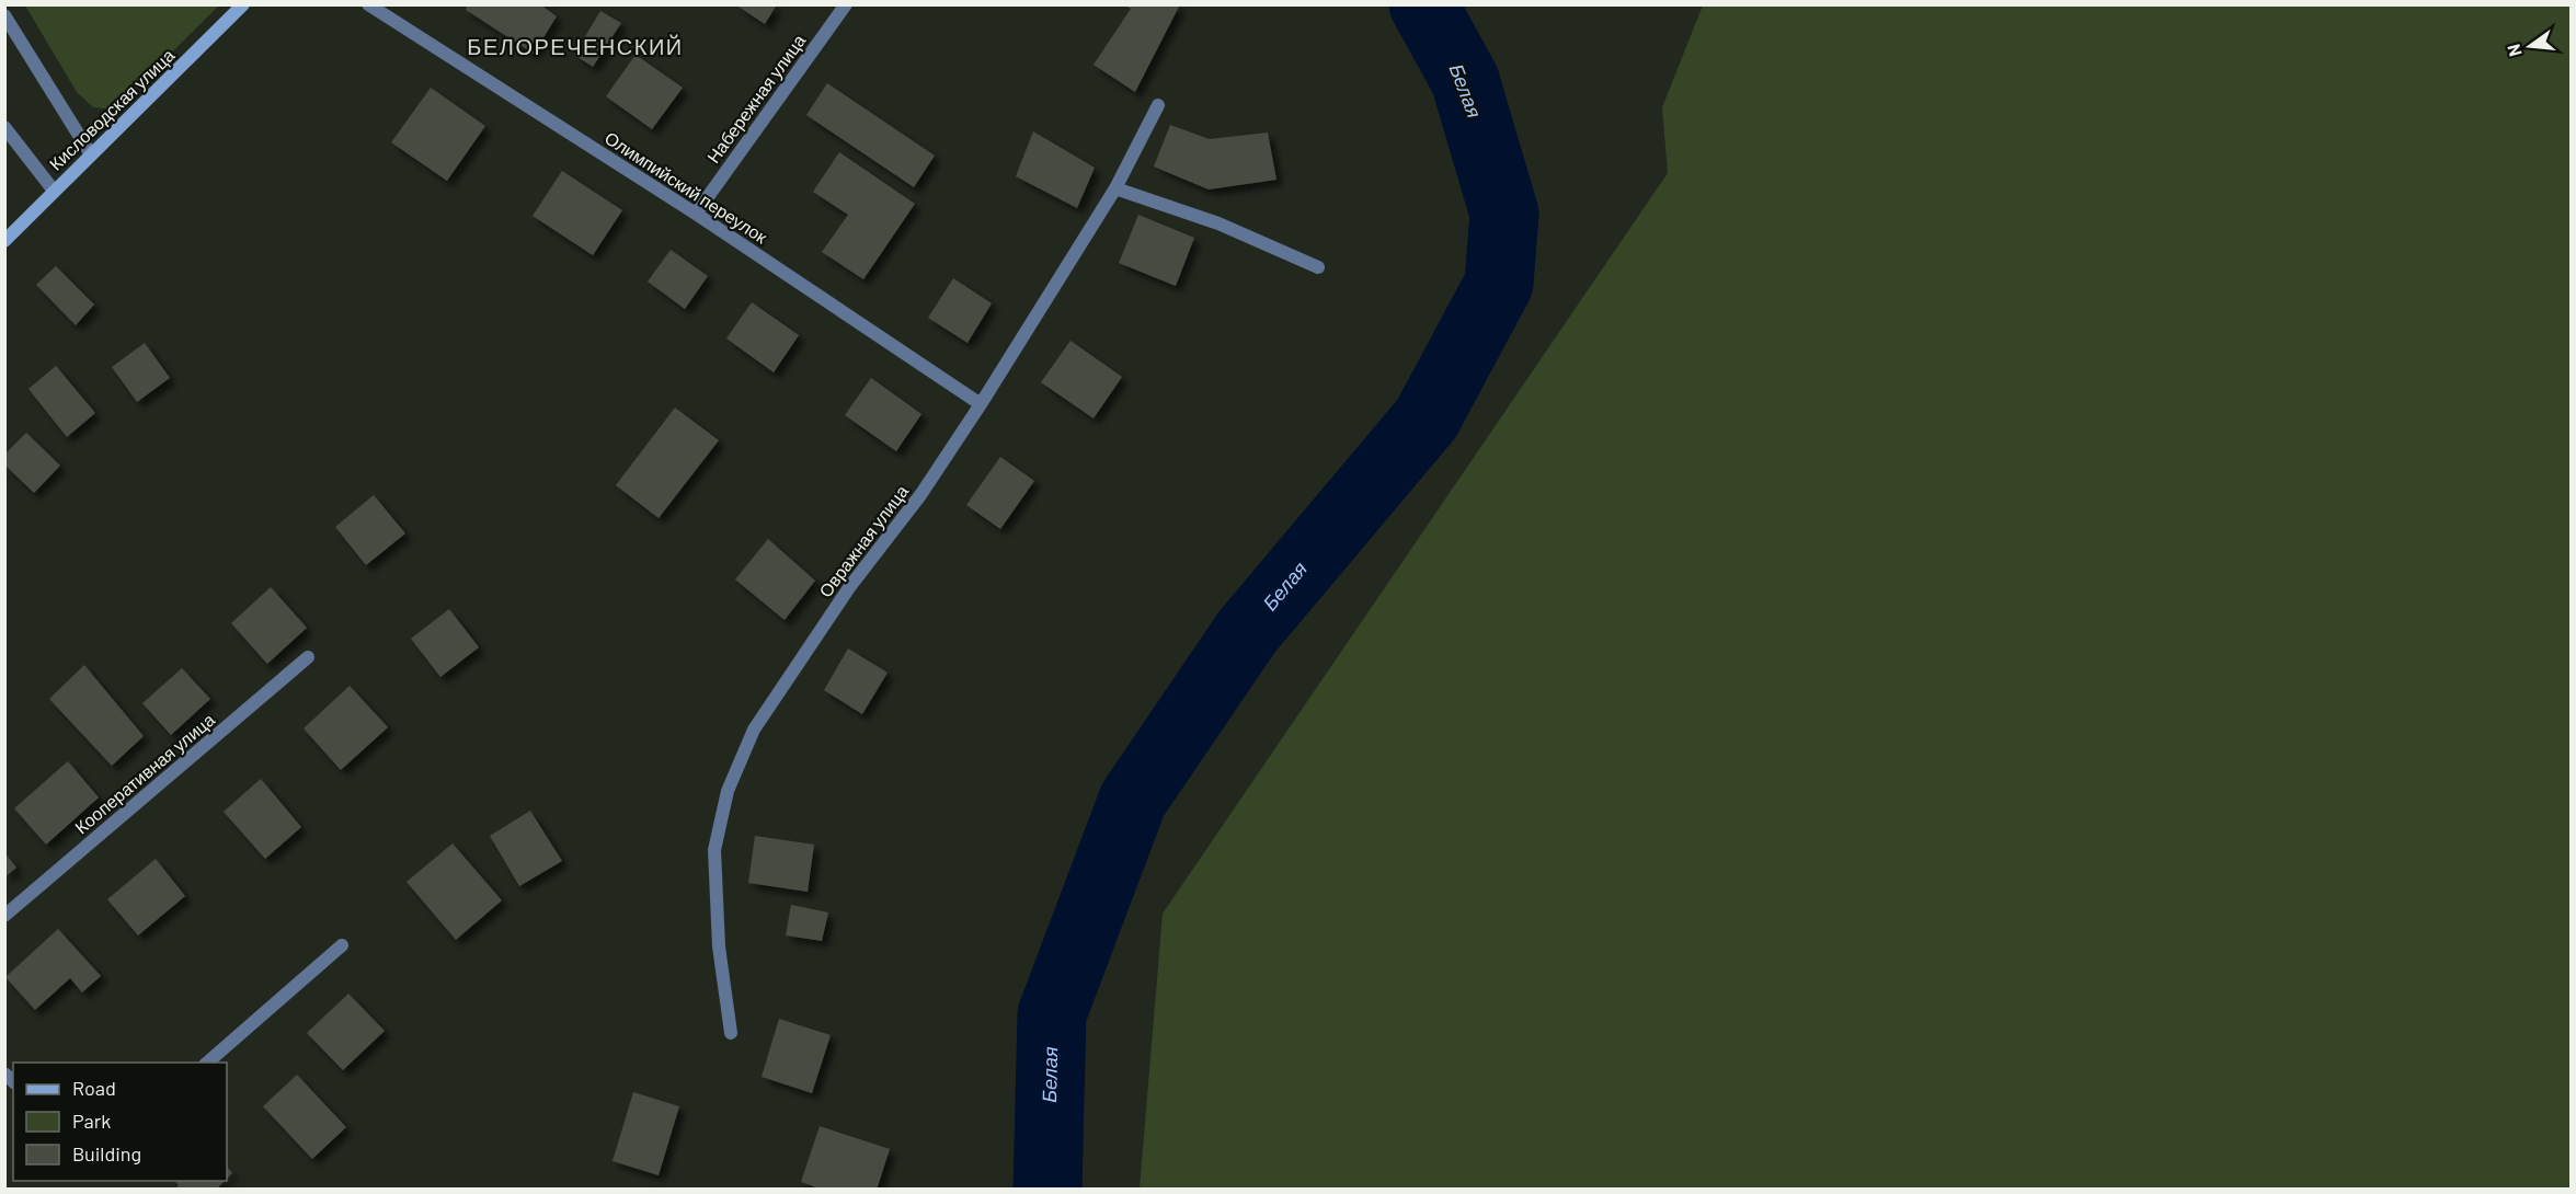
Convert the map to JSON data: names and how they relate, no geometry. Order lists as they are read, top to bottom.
{
  "streets": {
    "street": [
      "Набережная улица",
      "Кисловодская улица",
      "Олимпийский переулок",
      "Овражная улица",
      "Кооперативная улица"
    ]
  },
  "crossings": [
    ["Набережная улица", "Олимпийский переулок"],
    ["Олимпийский переулок", "Овражная улица"]
  ],
  "districts": ["БЕЛОРЕЧЕНСКИЙ"],
  "water": ["Белая"],
  "legend": ["Road", "Park", "Building"],
  "north": "left"
}
